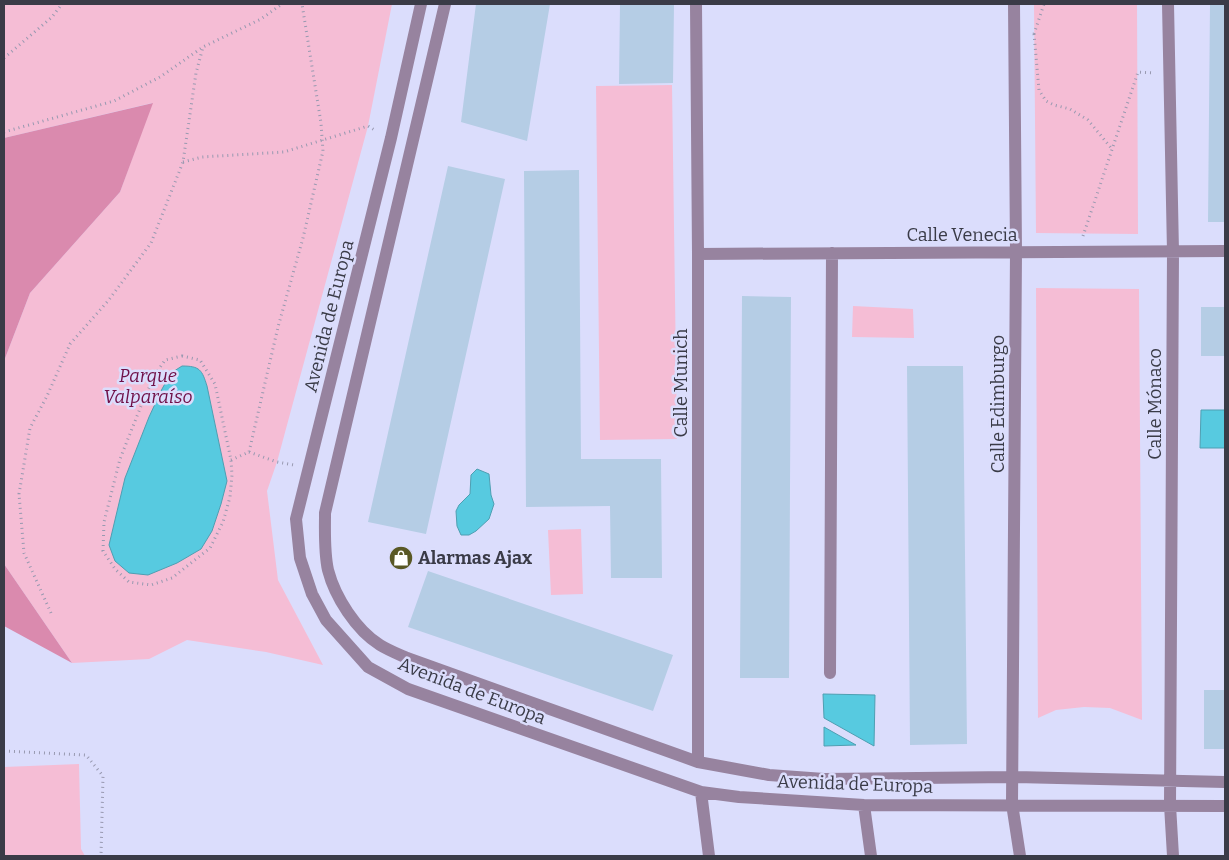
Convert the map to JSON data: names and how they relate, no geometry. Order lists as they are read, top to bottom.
{
  "streets": {
    "street": [
      "Calle Venecia",
      "Avenida de Europa",
      "Calle Munich",
      "Calle Edimburgo",
      "Calle Mónaco"
    ]
  },
  "crossings": [
    ["Calle Venecia", "Calle Munich"],
    ["Calle Venecia", "Calle Edimburgo"],
    ["Calle Venecia", "Calle Mónaco"],
    ["Avenida de Europa", "Calle Munich"],
    ["Avenida de Europa", "Calle Edimburgo"],
    ["Avenida de Europa", "Calle Mónaco"]
  ],
  "parks": ["Parque Valparaíso"],
  "places": {
    "shop": ["Alarmas Ajax"]
  }
}
